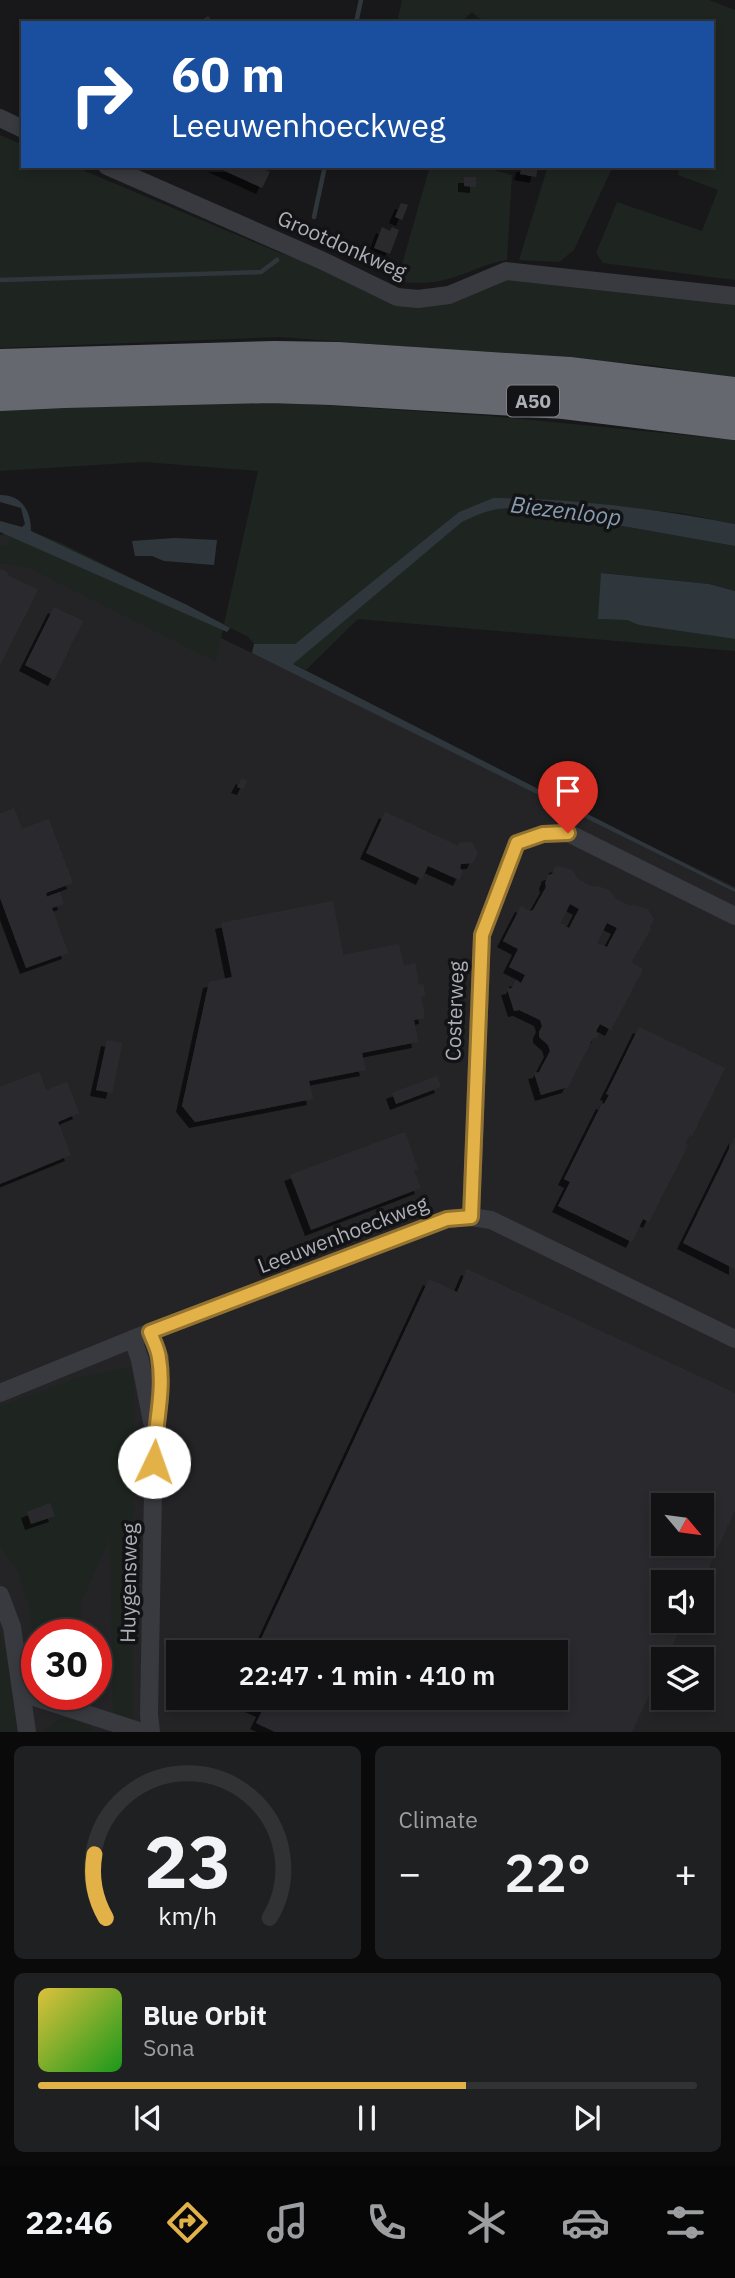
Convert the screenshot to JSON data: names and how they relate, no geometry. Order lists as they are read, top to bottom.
{
  "streets": {
    "highway": ["A50"],
    "street": [
      "Grootdonkweg",
      "Costerweg",
      "Leeuwenhoeckweg",
      "Huygensweg"
    ]
  },
  "crossings": [
    ["Costerweg", "Leeuwenhoeckweg"],
    ["Leeuwenhoeckweg", "Huygensweg"]
  ],
  "water": ["Biezenloop"],
  "north": "bottom right",
  "page": {
    "turn": ["60 m", "Leeuwenhoeckweg"],
    "limit": "30",
    "trip": "22:47 · 1 min · 410 m",
    "tile": "Climate",
    "heat": ["−", "22°", "+"],
    "song": ["Blue Orbit", "Sona"],
    "tabs": "22:46",
    "gauge": ["23", "km/h"]
  }
}
